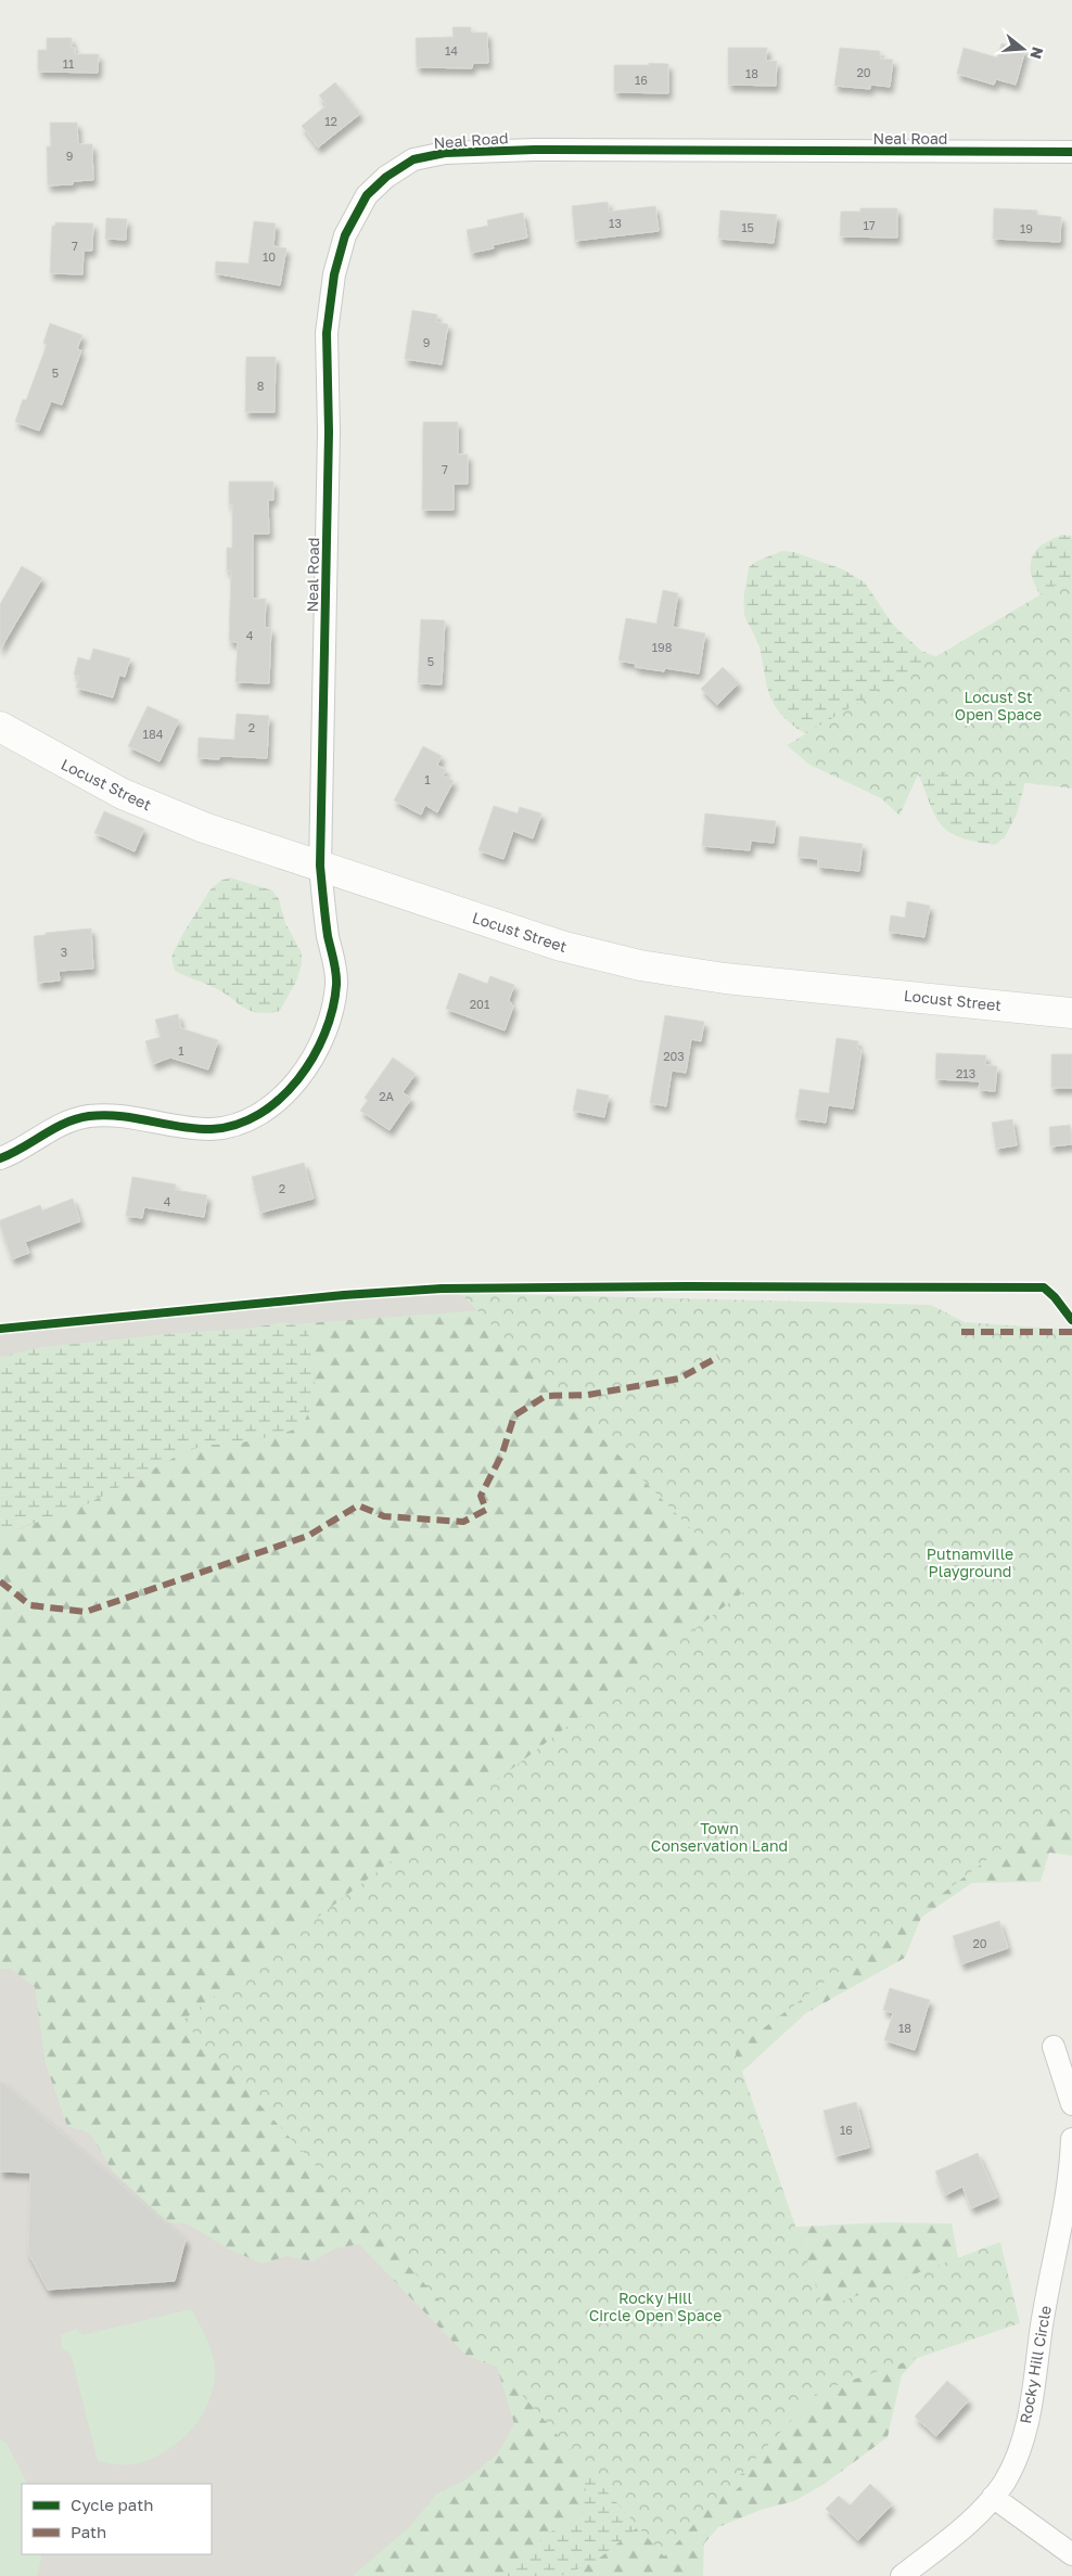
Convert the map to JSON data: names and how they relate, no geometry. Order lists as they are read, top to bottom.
{
  "streets": {
    "main road": ["Locust Street"],
    "street": ["Neal Road", "Rocky Hill Circle"]
  },
  "crossings": [
    ["Neal Road", "Locust Street"]
  ],
  "parks": [
    "Locust St Open Space",
    "Putnamville Playground",
    "Town Conservation Land",
    "Rocky Hill Circle Open Space"
  ],
  "house_numbers": [
    "14",
    "11",
    "20",
    "18",
    "16",
    "12",
    "9",
    "13",
    "17",
    "15",
    "19",
    "7",
    "10",
    "9",
    "5",
    "8",
    "7",
    "4",
    "198",
    "5",
    "2",
    "184",
    "1",
    "3",
    "201",
    "1",
    "203",
    "213",
    "2A",
    "2",
    "4",
    "20",
    "18",
    "16"
  ],
  "legend": ["Cycle path", "Path"],
  "north": "right"
}
